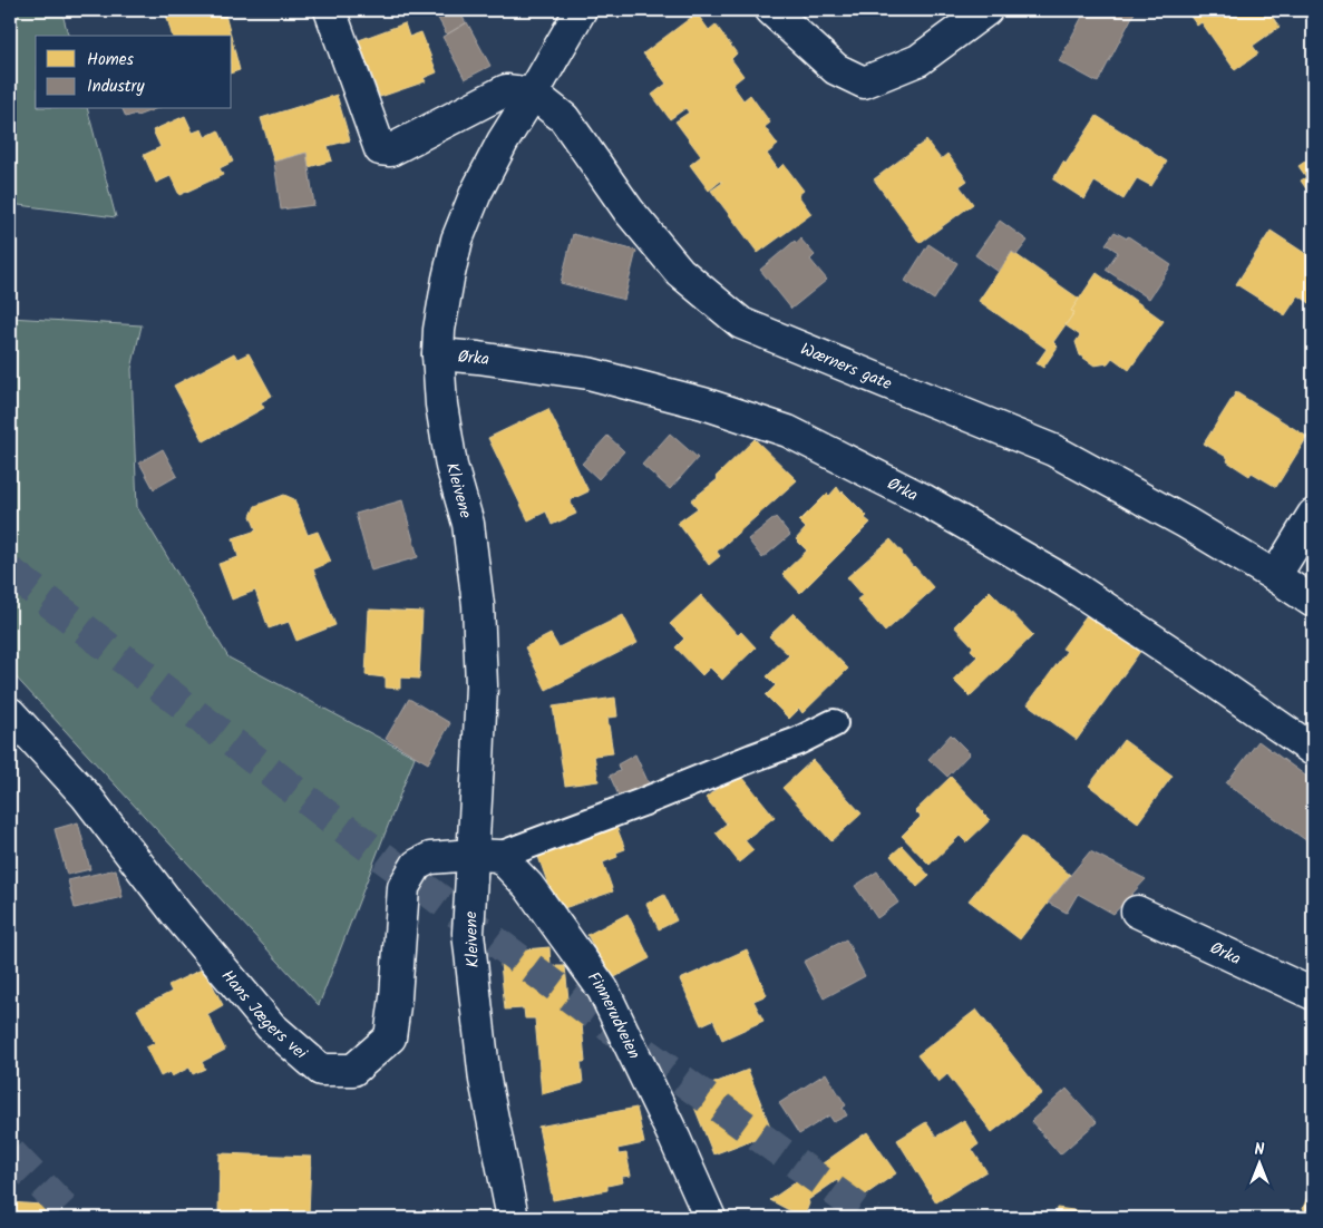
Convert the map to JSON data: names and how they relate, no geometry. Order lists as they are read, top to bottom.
{
  "streets": {
    "street": [
      "Ørka",
      "Wærners gate",
      "Kleivene",
      "Hans Jægers vei",
      "Finnerudveien"
    ]
  },
  "crossings": [
    ["Ørka", "Kleivene"],
    ["Wærners gate", "Kleivene"],
    ["Kleivene", "Hans Jægers vei"],
    ["Kleivene", "Finnerudveien"],
    ["Hans Jægers vei", "Finnerudveien"]
  ],
  "legend": ["Homes", "Industry"],
  "north": "top"
}
